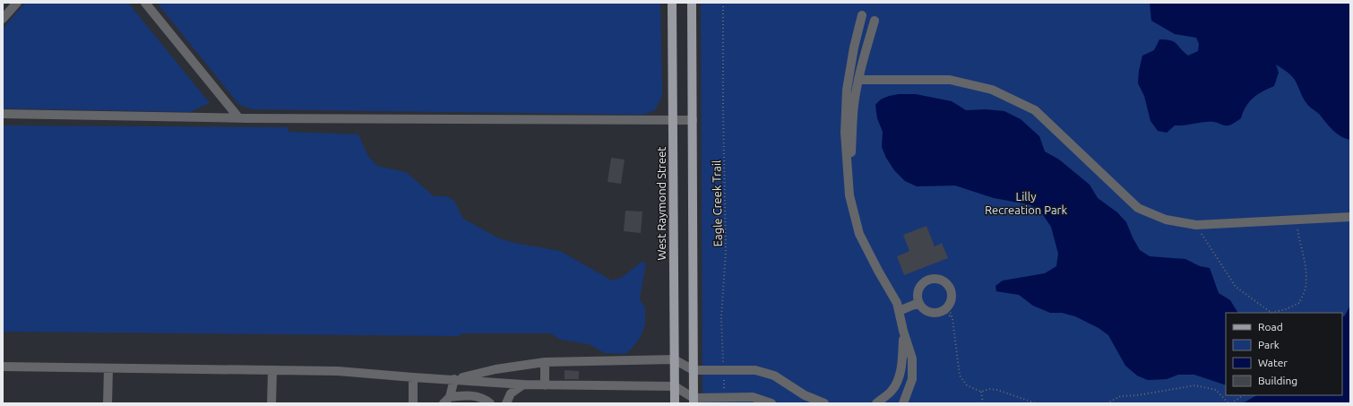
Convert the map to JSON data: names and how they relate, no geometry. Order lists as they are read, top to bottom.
{
  "streets": {
    "main road": ["West Raymond Street"],
    "path": ["Eagle Creek Trail"]
  },
  "parks": ["Lilly Recreation Park"],
  "legend": [
    "Road",
    "Park",
    "Water",
    "Building"
  ]
}
